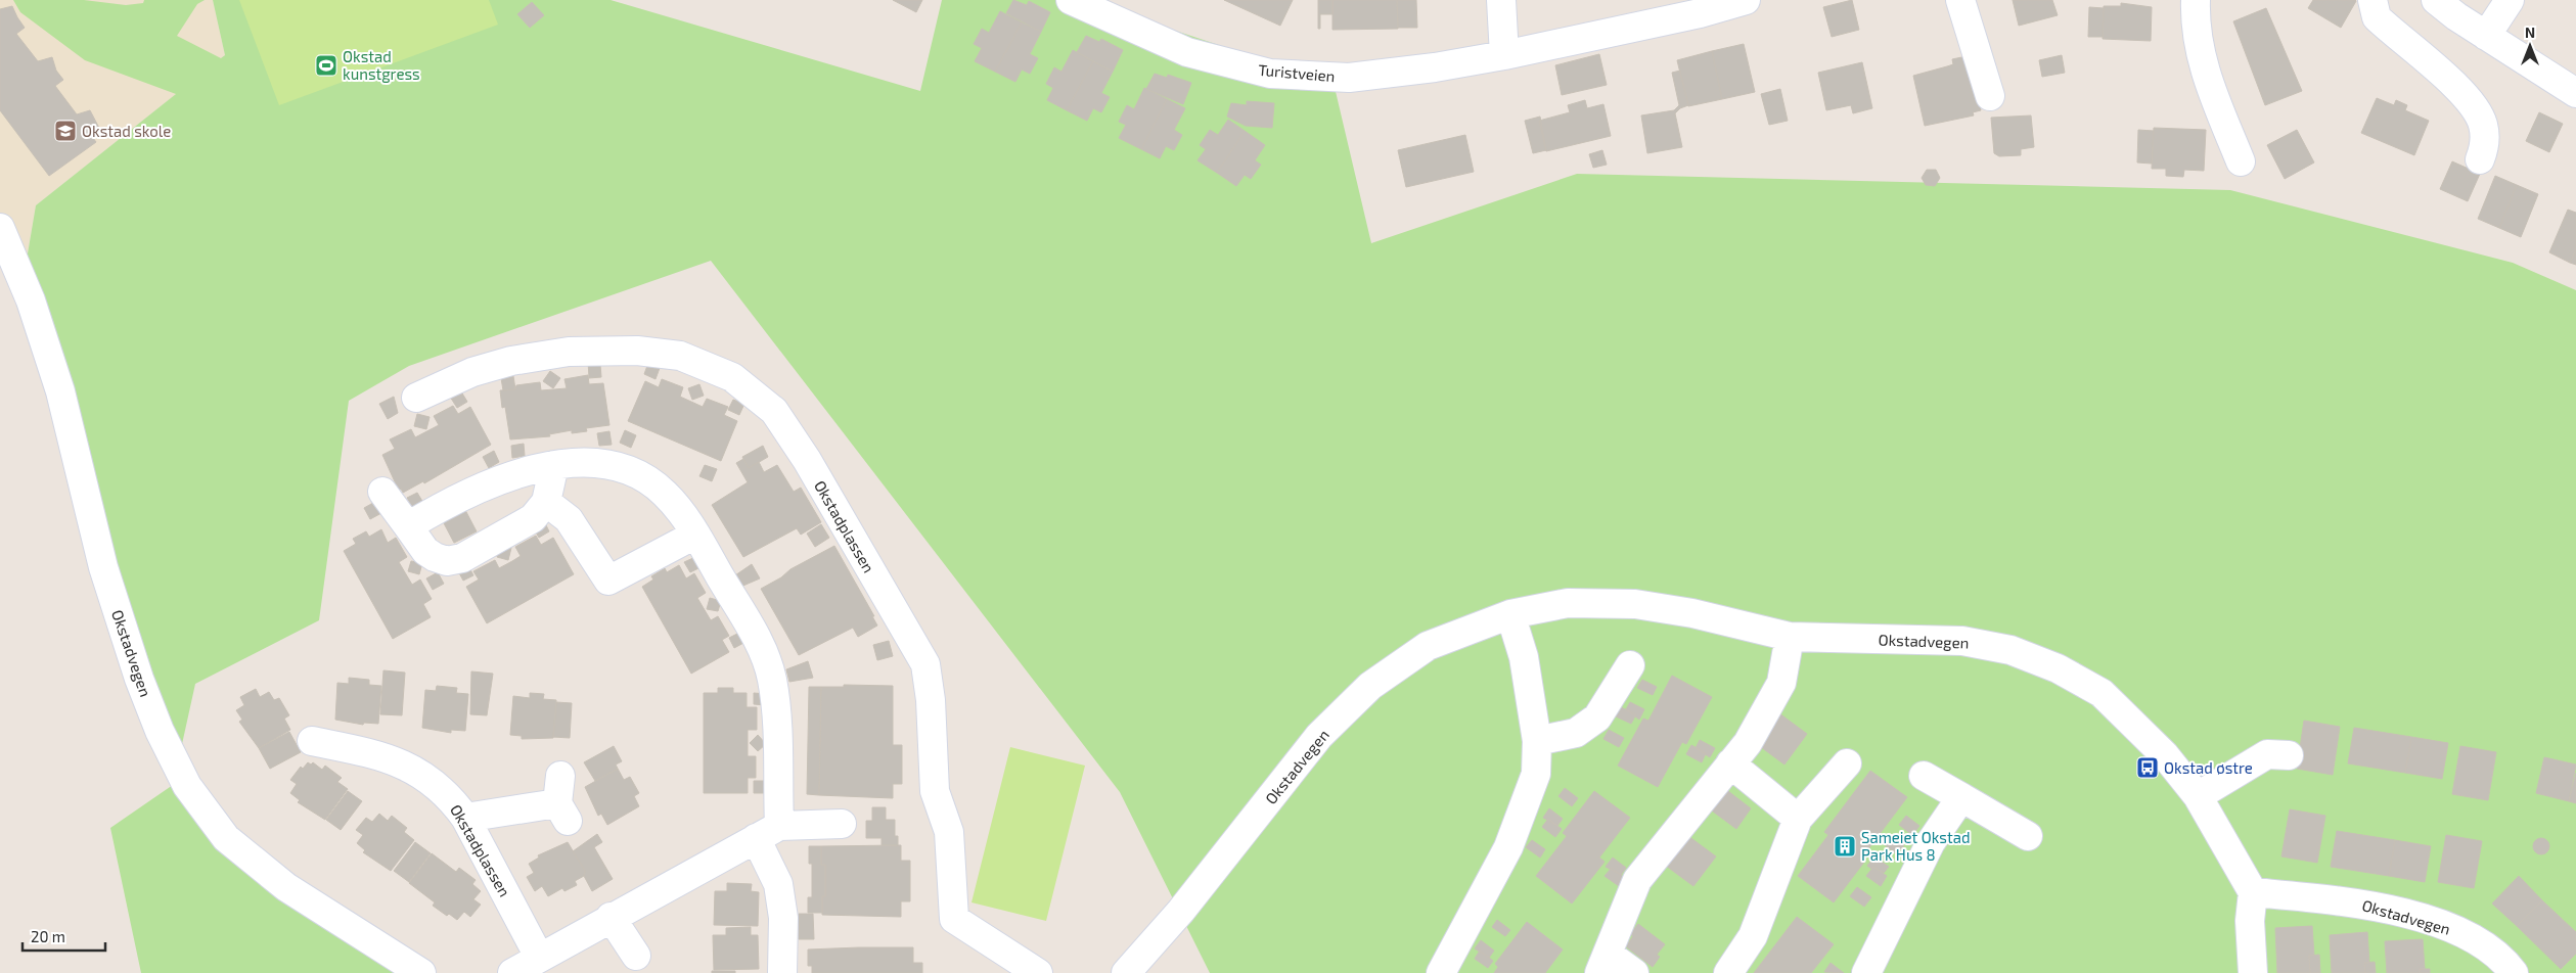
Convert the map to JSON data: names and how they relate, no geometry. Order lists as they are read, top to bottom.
{
  "streets": {
    "street": ["Turistveien", "Okstadplassen", "Okstadvegen"]
  },
  "places": {
    "sports": ["Okstad kunstgress"],
    "school or university": ["Okstad skole"],
    "bus stop": ["Okstad østre"],
    "building": ["Sameiet Okstad Park Hus 8"]
  },
  "scale_bar": "20 m",
  "north": "top"
}
